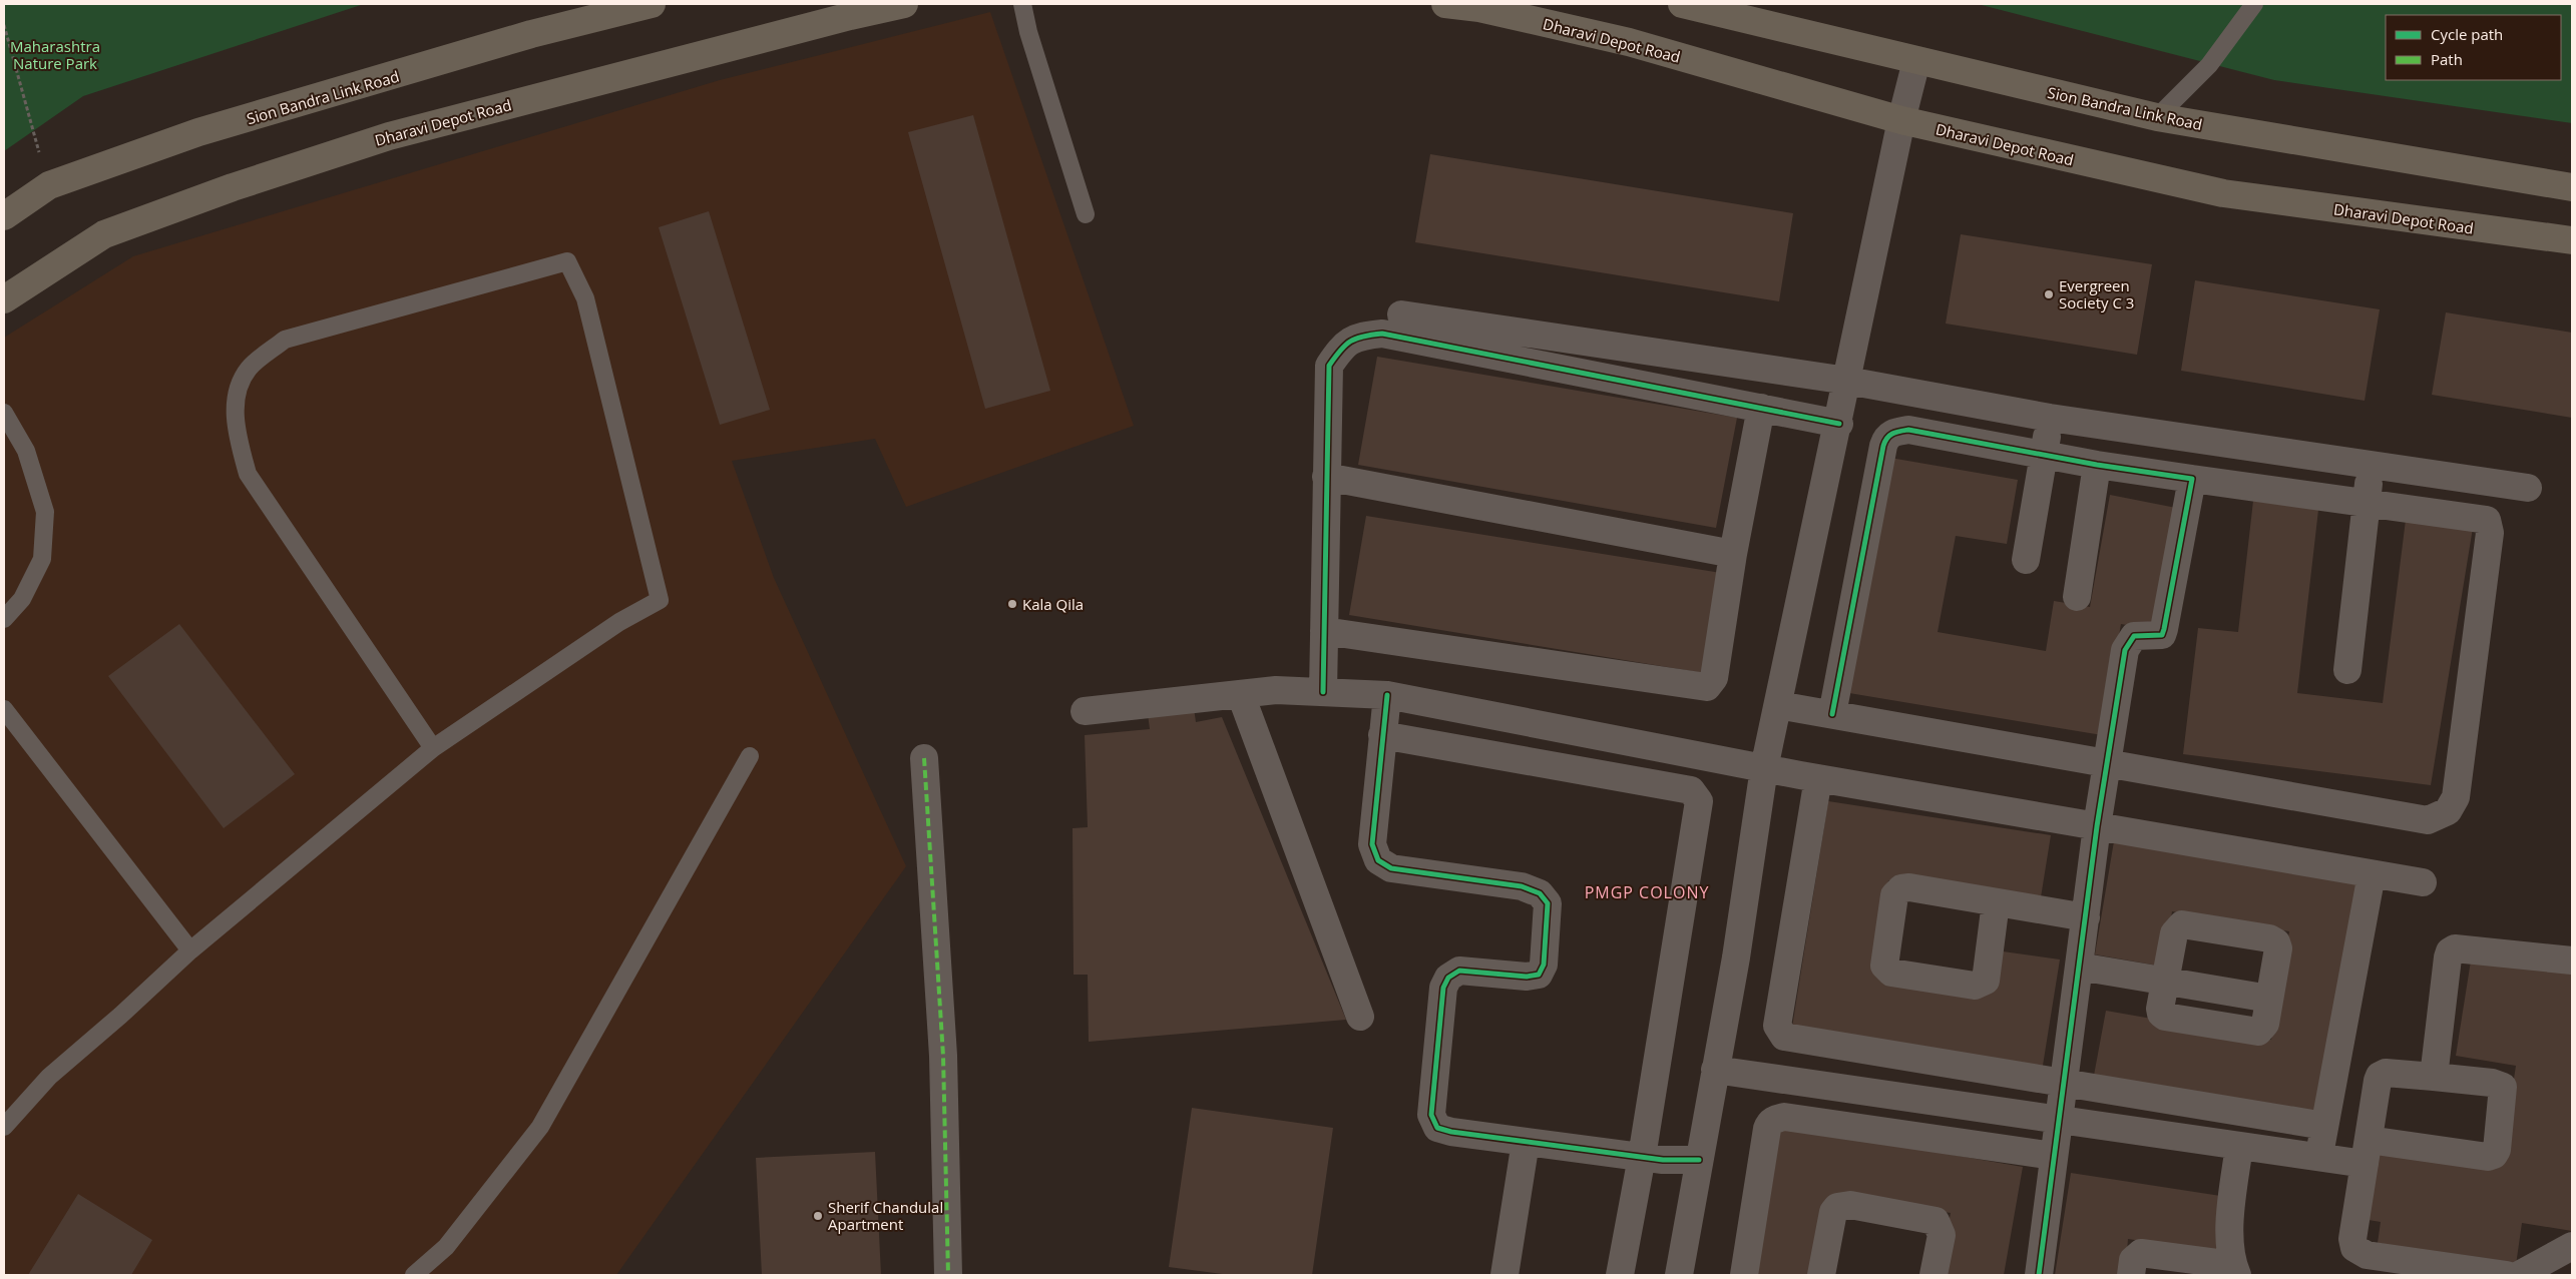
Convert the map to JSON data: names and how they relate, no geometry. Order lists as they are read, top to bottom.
{
  "streets": {
    "main road": ["Dharavi Depot Road", "Sion Bandra Link Road"]
  },
  "districts": ["PMGP COLONY"],
  "parks": ["Maharashtra Nature Park"],
  "places": ["Evergreen Society C 3", "Kala Qila", "Sherif Chandulal Apartment"],
  "legend": ["Cycle path", "Path"]
}
